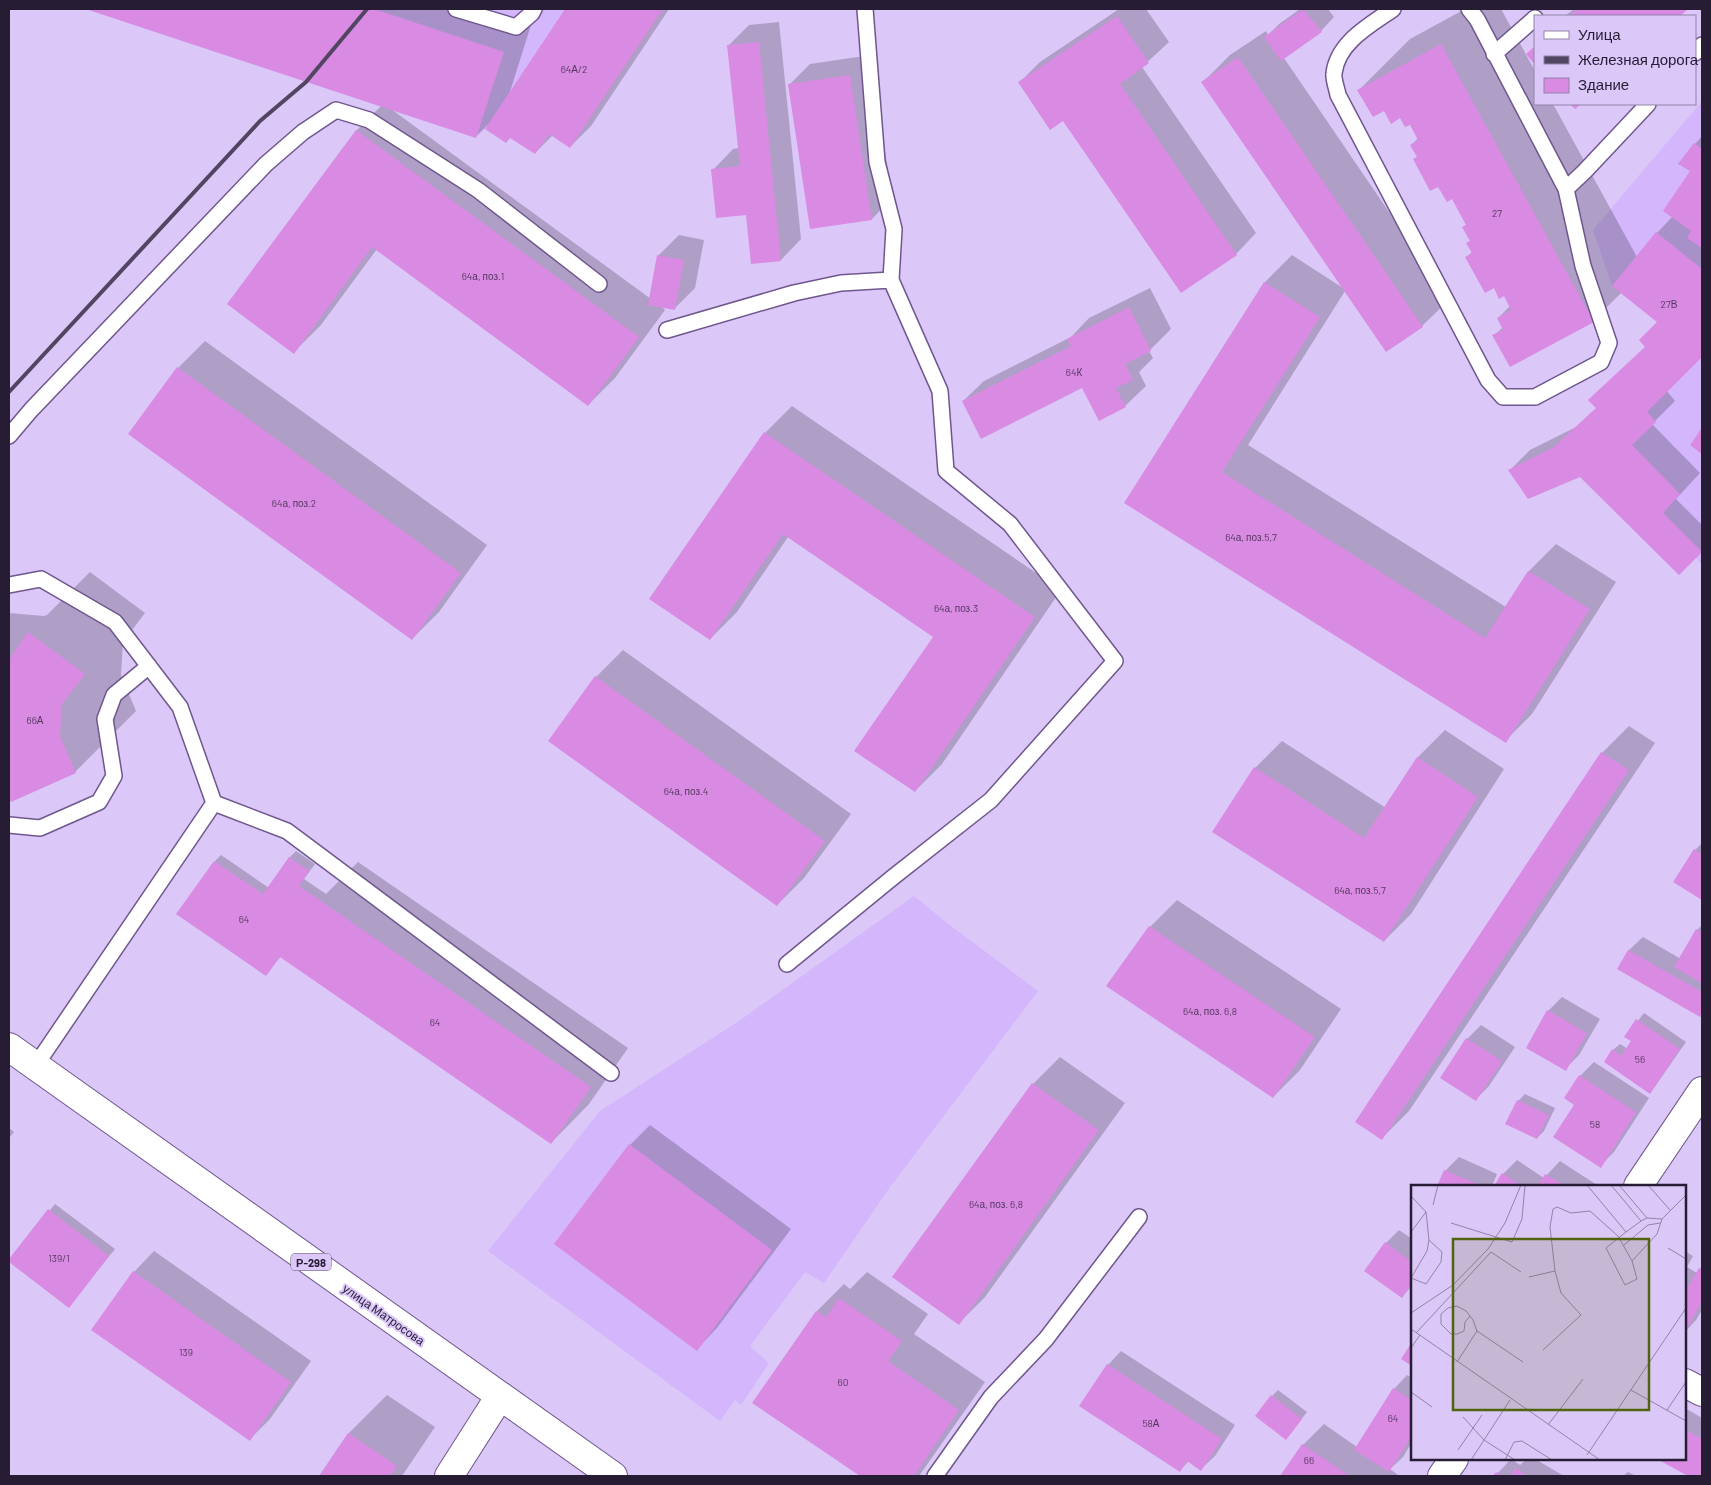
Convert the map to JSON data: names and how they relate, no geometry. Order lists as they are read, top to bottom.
{
  "streets": {
    "main road": ["Р-298", "улица Матросова"]
  },
  "house_numbers": [
    "64А/2",
    "27",
    "64а, поз.1",
    "27В",
    "64К",
    "64а, поз.2",
    "64а, поз.5,7",
    "64а, поз.3",
    "66А",
    "64а, поз.4",
    "64а, поз.5,7",
    "64",
    "64а, поз. 6,8",
    "64",
    "56",
    "58",
    "64а, поз. 6,8",
    "139/1",
    "139",
    "60",
    "64",
    "58А",
    "66"
  ],
  "legend": ["Улица", "Железная дорога", "Здание"]
}
